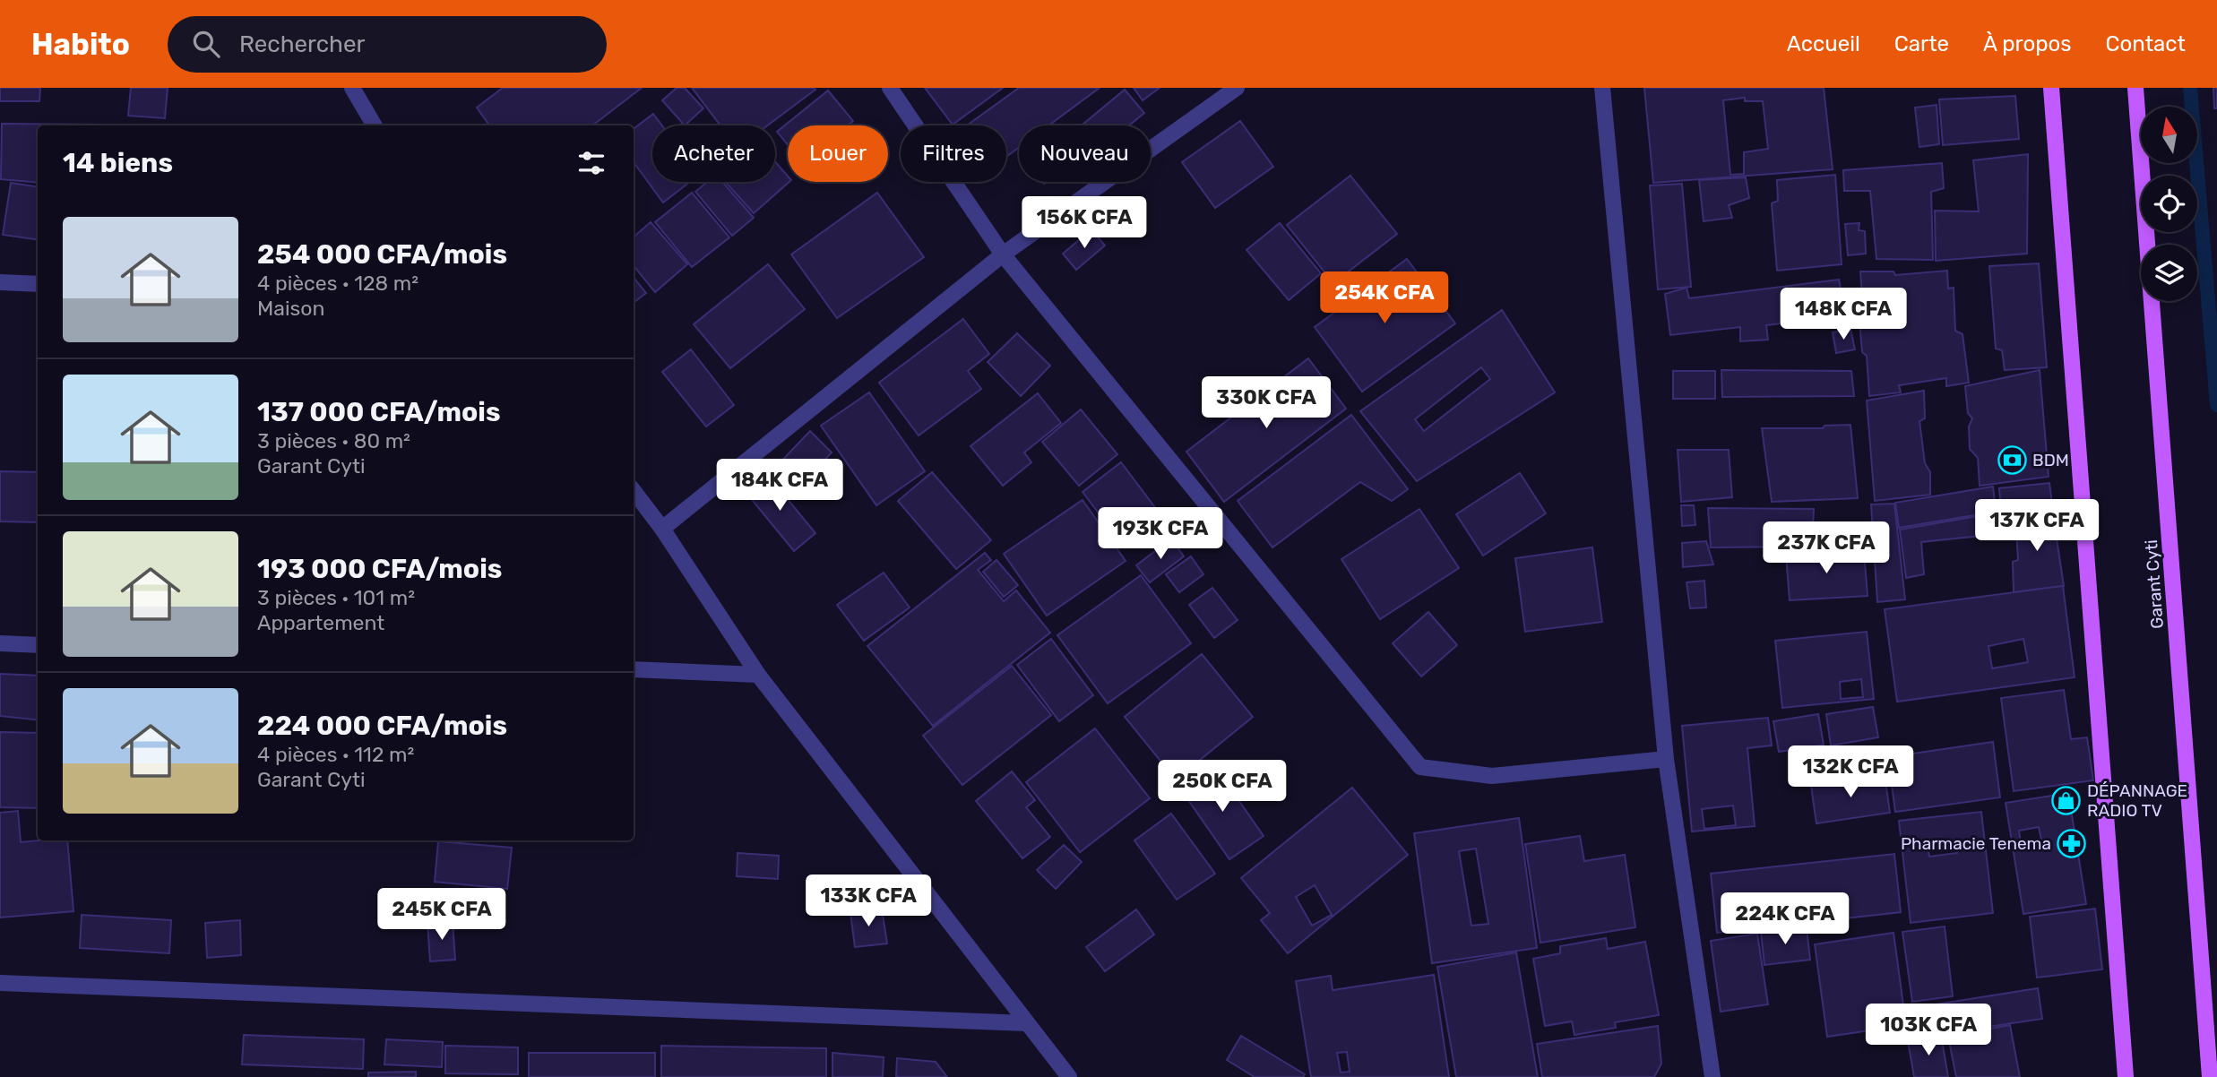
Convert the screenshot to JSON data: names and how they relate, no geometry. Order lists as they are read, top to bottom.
{
  "streets": {
    "main road": ["Garant Cyti"]
  },
  "places": {
    "bank": ["BDM"],
    "shop": ["DÉPANNAGE RADIO TV"],
    "pharmacy": ["Pharmacie Tenema"]
  },
  "north": "top",
  "page": {
    "header": "Habito",
    "search": "Rechercher",
    "nav": [
      "Accueil",
      "Carte",
      "À propos",
      "Contact"
    ],
    "chip": [
      "Acheter",
      "Louer",
      "Filtres",
      "Nouveau"
    ],
    "heading": "14 biens",
    "price": [
      "156K CFA",
      "254K CFA",
      "148K CFA",
      "330K CFA",
      "184K CFA",
      "137K CFA",
      "193K CFA",
      "237K CFA",
      "132K CFA",
      "250K CFA",
      "133K CFA",
      "245K CFA",
      "224K CFA",
      "103K CFA"
    ],
    "list": [
      {
        "name": "254 000 CFA/mois",
        "note": "4 pièces · 128 m² · Maison"
      },
      {
        "name": "137 000 CFA/mois",
        "note": "3 pièces · 80 m² · Garant Cyti"
      },
      {
        "name": "193 000 CFA/mois",
        "note": "3 pièces · 101 m² · Appartement"
      },
      {
        "name": "224 000 CFA/mois",
        "note": "4 pièces · 112 m² · Garant Cyti"
      }
    ]
  }
}
